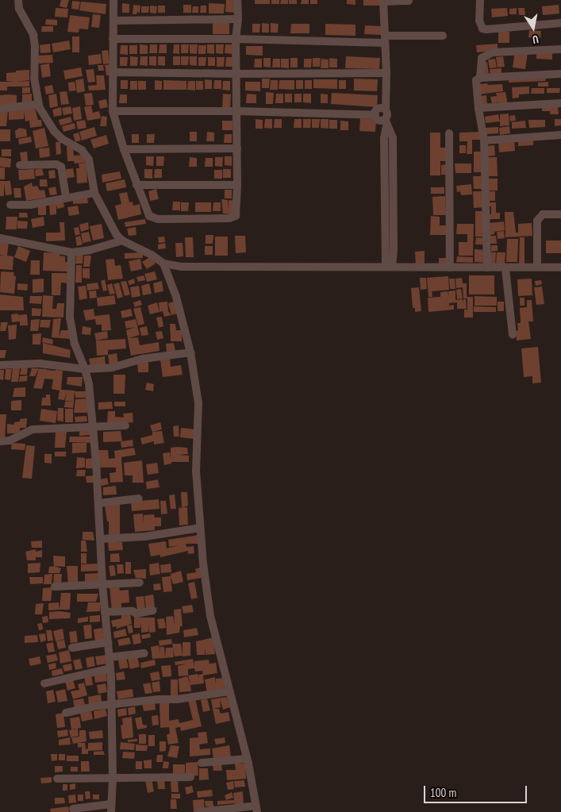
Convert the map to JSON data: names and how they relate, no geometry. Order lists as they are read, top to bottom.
{
  "scale_bar": "100 m",
  "north": "bottom"
}
